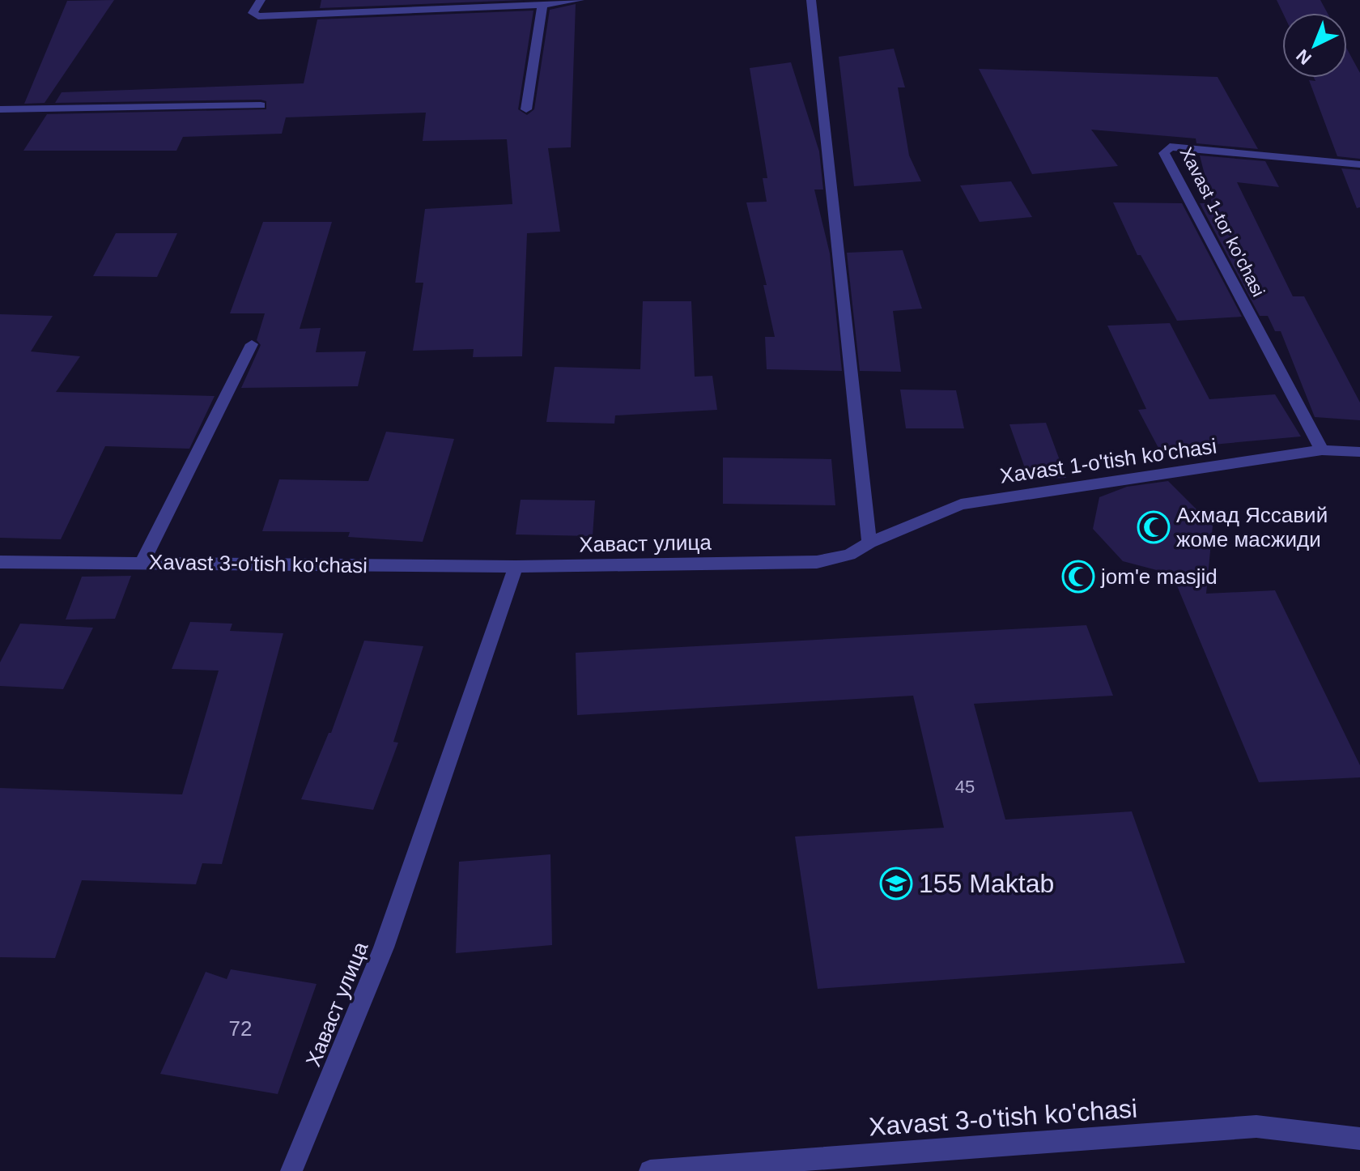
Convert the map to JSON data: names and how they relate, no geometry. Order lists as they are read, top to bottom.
{
  "streets": {
    "street": [
      "Xavast 1-tor ko'chasi",
      "Xavast 1-o'tish ko'chasi",
      "Хаваст улица",
      "Xavast 3-o'tish ko'chasi"
    ]
  },
  "crossings": [
    ["Xavast 1-tor ko'chasi", "Xavast 1-o'tish ko'chasi"],
    ["Xavast 1-o'tish ko'chasi", "Хаваст улица"],
    ["Хаваст улица", "Xavast 3-o'tish ko'chasi"]
  ],
  "places": {
    "mosque": ["Ахмад Яссавий жоме масжиди", "jom'e masjid"],
    "school or university": ["155 Maktab"]
  },
  "house_numbers": ["45", "72"],
  "north": "bottom left"
}
